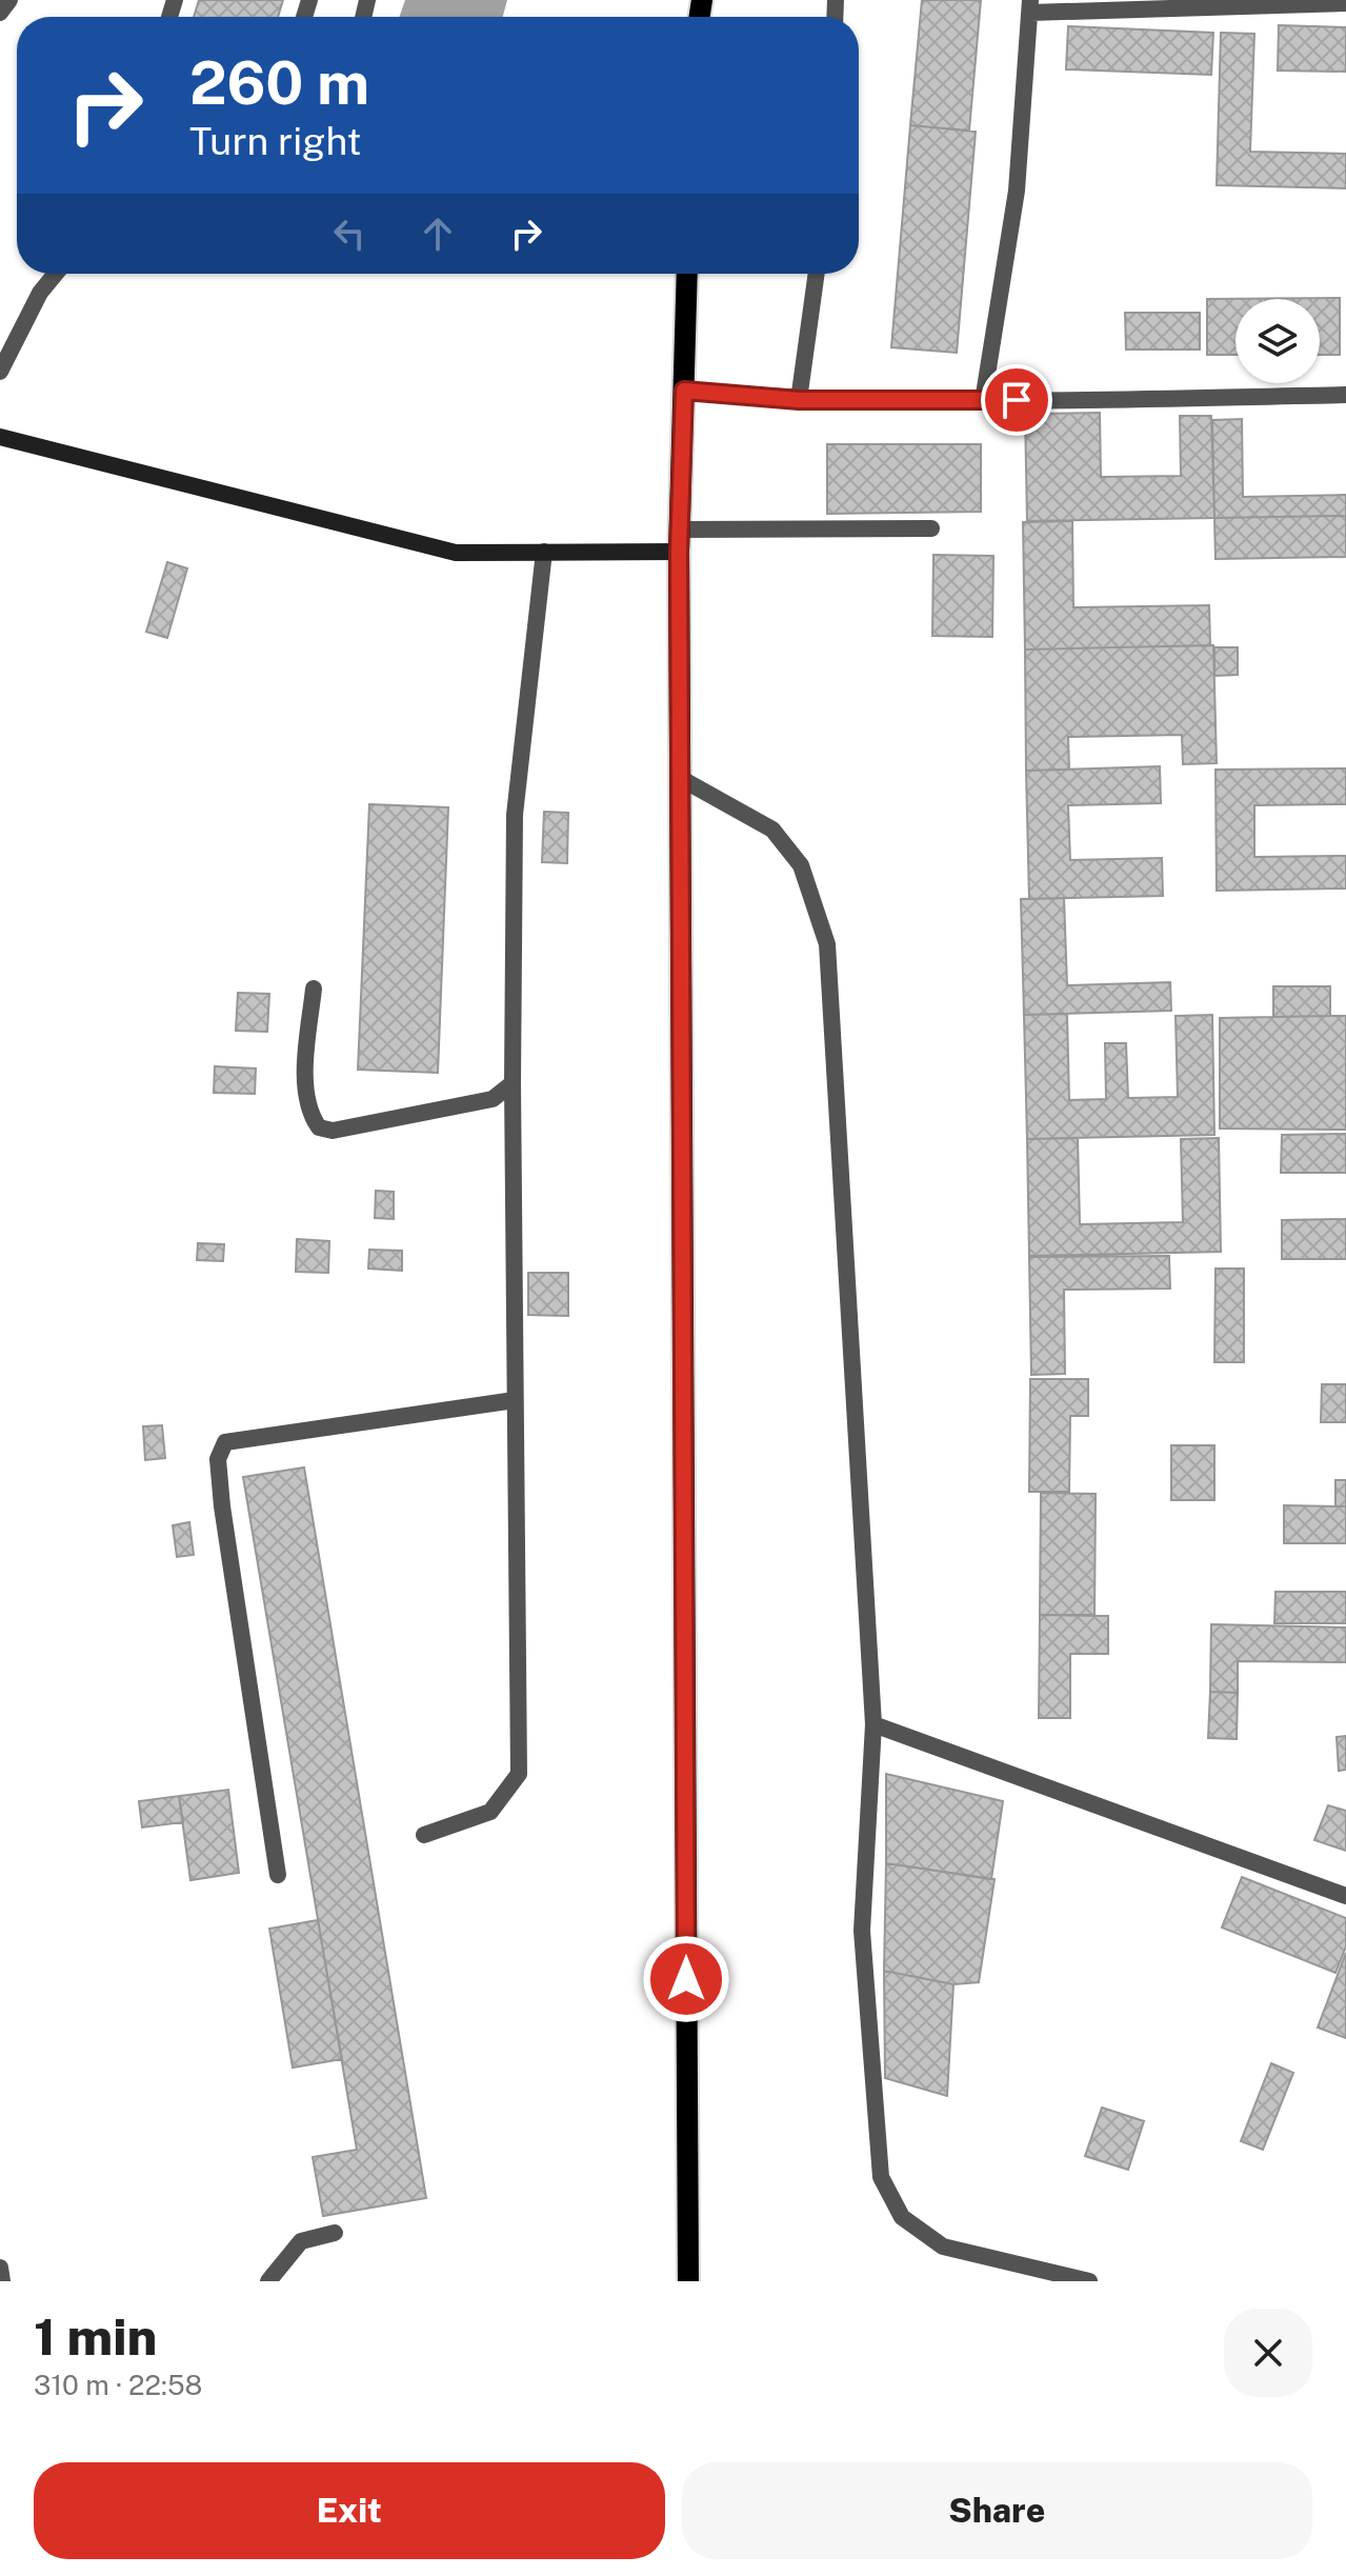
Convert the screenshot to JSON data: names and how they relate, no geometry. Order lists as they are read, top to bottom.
{
  "page": {
    "turn": ["260 m", "Turn right"],
    "heading": ["1 min", "310 m · 22:58"],
    "buttons": ["Exit", "Share"]
  }
}
